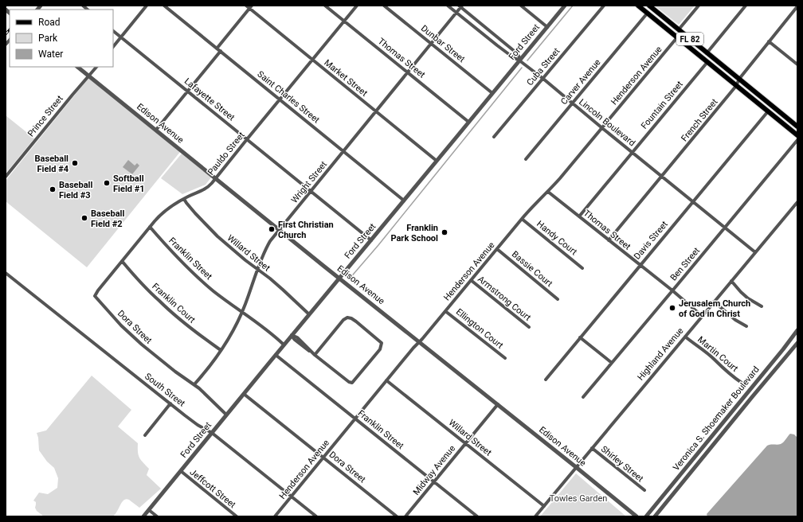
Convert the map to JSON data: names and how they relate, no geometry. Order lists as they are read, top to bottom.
{
  "streets": {
    "main road": ["FL 82"],
    "street": [
      "Ford Street",
      "Dunbar Street",
      "Thomas Street",
      "Cuba Street",
      "Henderson Avenue",
      "Market Street",
      "Carver Avenue",
      "Saint Charles Street",
      "Lafayette Street",
      "Fountain Street",
      "Prince Street",
      "French Street",
      "Lincoln Boulevard",
      "Edison Avenue",
      "Pauldo Street",
      "Wright Street",
      "Handy Court",
      "Davis Street",
      "Willard Street",
      "Franklin Street",
      "Ben Street",
      "Bassie Court",
      "Armstrong Court",
      "Franklin Court",
      "Dora Street",
      "Ellington Court",
      "Highland Avenue",
      "Martin Court",
      "South Street",
      "Veronica S. Shoemaker Boulevard",
      "Shirley Street",
      "Midway Avenue",
      "Jeffcott Street"
    ]
  },
  "crossings": [
    ["FL 82", "Henderson Avenue"],
    ["FL 82", "Carver Avenue"],
    ["FL 82", "Fountain Street"],
    ["FL 82", "French Street"],
    ["FL 82", "Davis Street"],
    ["Ford Street", "Dunbar Street"],
    ["Ford Street", "Thomas Street"],
    ["Ford Street", "Market Street"],
    ["Ford Street", "Saint Charles Street"],
    ["Ford Street", "Lafayette Street"],
    ["Ford Street", "Lincoln Boulevard"],
    ["Ford Street", "Edison Avenue"],
    ["Ford Street", "Willard Street"],
    ["Ford Street", "Franklin Street"],
    ["Ford Street", "Dora Street"],
    ["Ford Street", "South Street"],
    ["Ford Street", "Jeffcott Street"],
    ["Dunbar Street", "Wright Street"],
    ["Thomas Street", "Henderson Avenue"],
    ["Thomas Street", "Fountain Street"],
    ["Thomas Street", "French Street"],
    ["Thomas Street", "Pauldo Street"],
    ["Thomas Street", "Wright Street"],
    ["Thomas Street", "Davis Street"],
    ["Thomas Street", "Ben Street"],
    ["Thomas Street", "Highland Avenue"],
    ["Cuba Street", "Lincoln Boulevard"],
    ["Henderson Avenue", "Lincoln Boulevard"],
    ["Henderson Avenue", "Edison Avenue"],
    ["Henderson Avenue", "Handy Court"],
    ["Henderson Avenue", "Willard Street"],
    ["Henderson Avenue", "Franklin Street"],
    ["Henderson Avenue", "Bassie Court"],
    ["Henderson Avenue", "Armstrong Court"],
    ["Henderson Avenue", "Dora Street"],
    ["Henderson Avenue", "Ellington Court"],
    ["Henderson Avenue", "South Street"],
    ["Market Street", "Pauldo Street"],
    ["Market Street", "Wright Street"],
    ["Carver Avenue", "Lincoln Boulevard"],
    ["Saint Charles Street", "Pauldo Street"],
    ["Saint Charles Street", "Wright Street"],
    ["Lafayette Street", "Pauldo Street"],
    ["Lafayette Street", "Wright Street"],
    ["Fountain Street", "Lincoln Boulevard"],
    ["Prince Street", "Edison Avenue"],
    ["French Street", "Lincoln Boulevard"],
    ["Lincoln Boulevard", "Wright Street"],
    ["Lincoln Boulevard", "Davis Street"],
    ["Lincoln Boulevard", "Ben Street"],
    ["Lincoln Boulevard", "Highland Avenue"],
    ["Edison Avenue", "Pauldo Street"],
    ["Edison Avenue", "Wright Street"],
    ["Edison Avenue", "Highland Avenue"],
    ["Edison Avenue", "Midway Avenue"],
    ["Pauldo Street", "Willard Street"],
    ["Pauldo Street", "Franklin Street"],
    ["Pauldo Street", "Franklin Court"],
    ["Pauldo Street", "Dora Street"],
    ["Wright Street", "Willard Street"],
    ["Wright Street", "Franklin Street"],
    ["Wright Street", "Franklin Court"],
    ["Wright Street", "Dora Street"],
    ["Willard Street", "Highland Avenue"],
    ["Willard Street", "Midway Avenue"],
    ["Franklin Street", "Midway Avenue"],
    ["Highland Avenue", "Martin Court"],
    ["Highland Avenue", "Shirley Street"]
  ],
  "parks": ["Towles Garden"],
  "places": [
    "Baseball Field #4",
    "Softball Field #1",
    "Baseball Field #3",
    "Baseball Field #2",
    "First Christian Church",
    "Franklin Park School",
    "Jerusalem Church of God in Christ"
  ],
  "legend": ["Road", "Park", "Water"]
}
